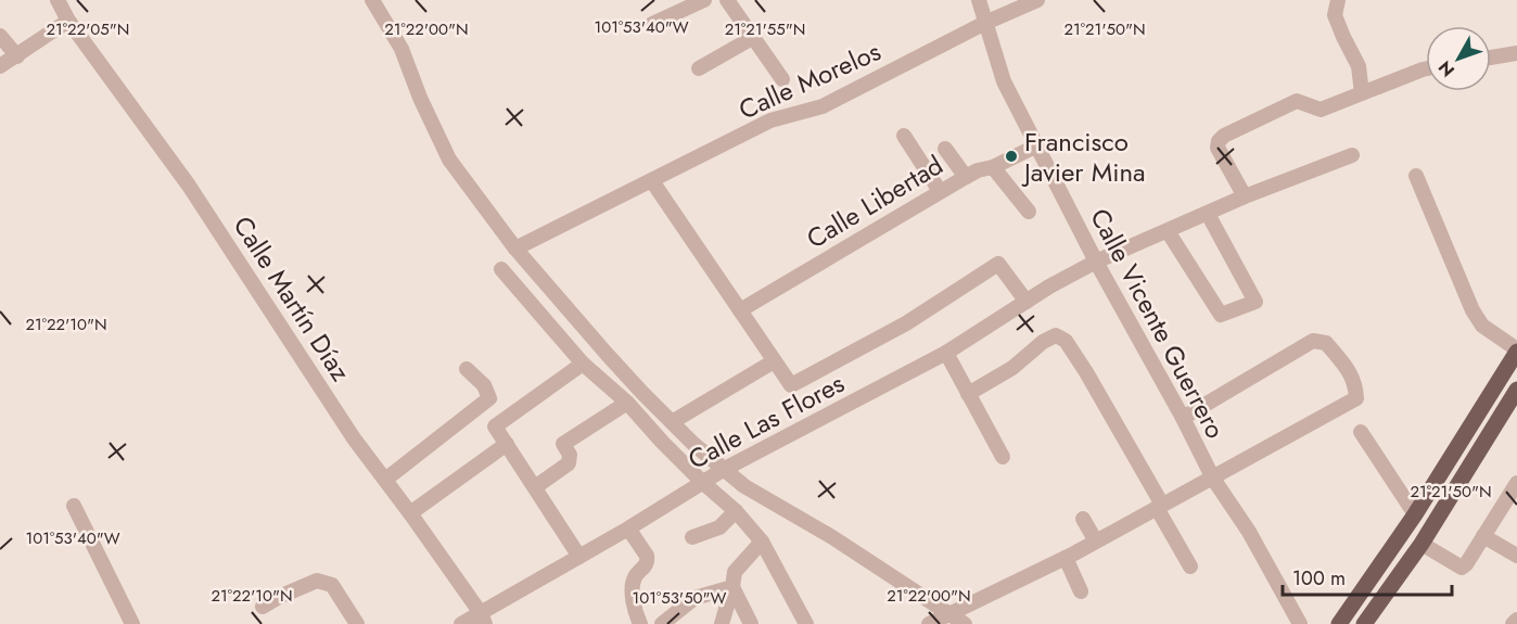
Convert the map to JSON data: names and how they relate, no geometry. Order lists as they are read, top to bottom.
{
  "streets": {
    "street": [
      "Calle Morelos",
      "Calle Libertad",
      "Calle Martín Díaz",
      "Calle Vicente Guerrero",
      "Calle Las Flores"
    ]
  },
  "crossings": [
    ["Calle Morelos", "Calle Vicente Guerrero"],
    ["Calle Libertad", "Calle Vicente Guerrero"],
    ["Calle Martín Díaz", "Calle Las Flores"],
    ["Calle Vicente Guerrero", "Calle Las Flores"]
  ],
  "places": ["Francisco Javier Mina"],
  "scale_bar": "100 m",
  "north": "bottom left",
  "coordinates": [
    "101°53'40\"W",
    "21°22'05\"N",
    "21°22'00\"N",
    "21°21'55\"N",
    "21°21'50\"N",
    "21°22'10\"N",
    "101°53'50\"W"
  ]
}
